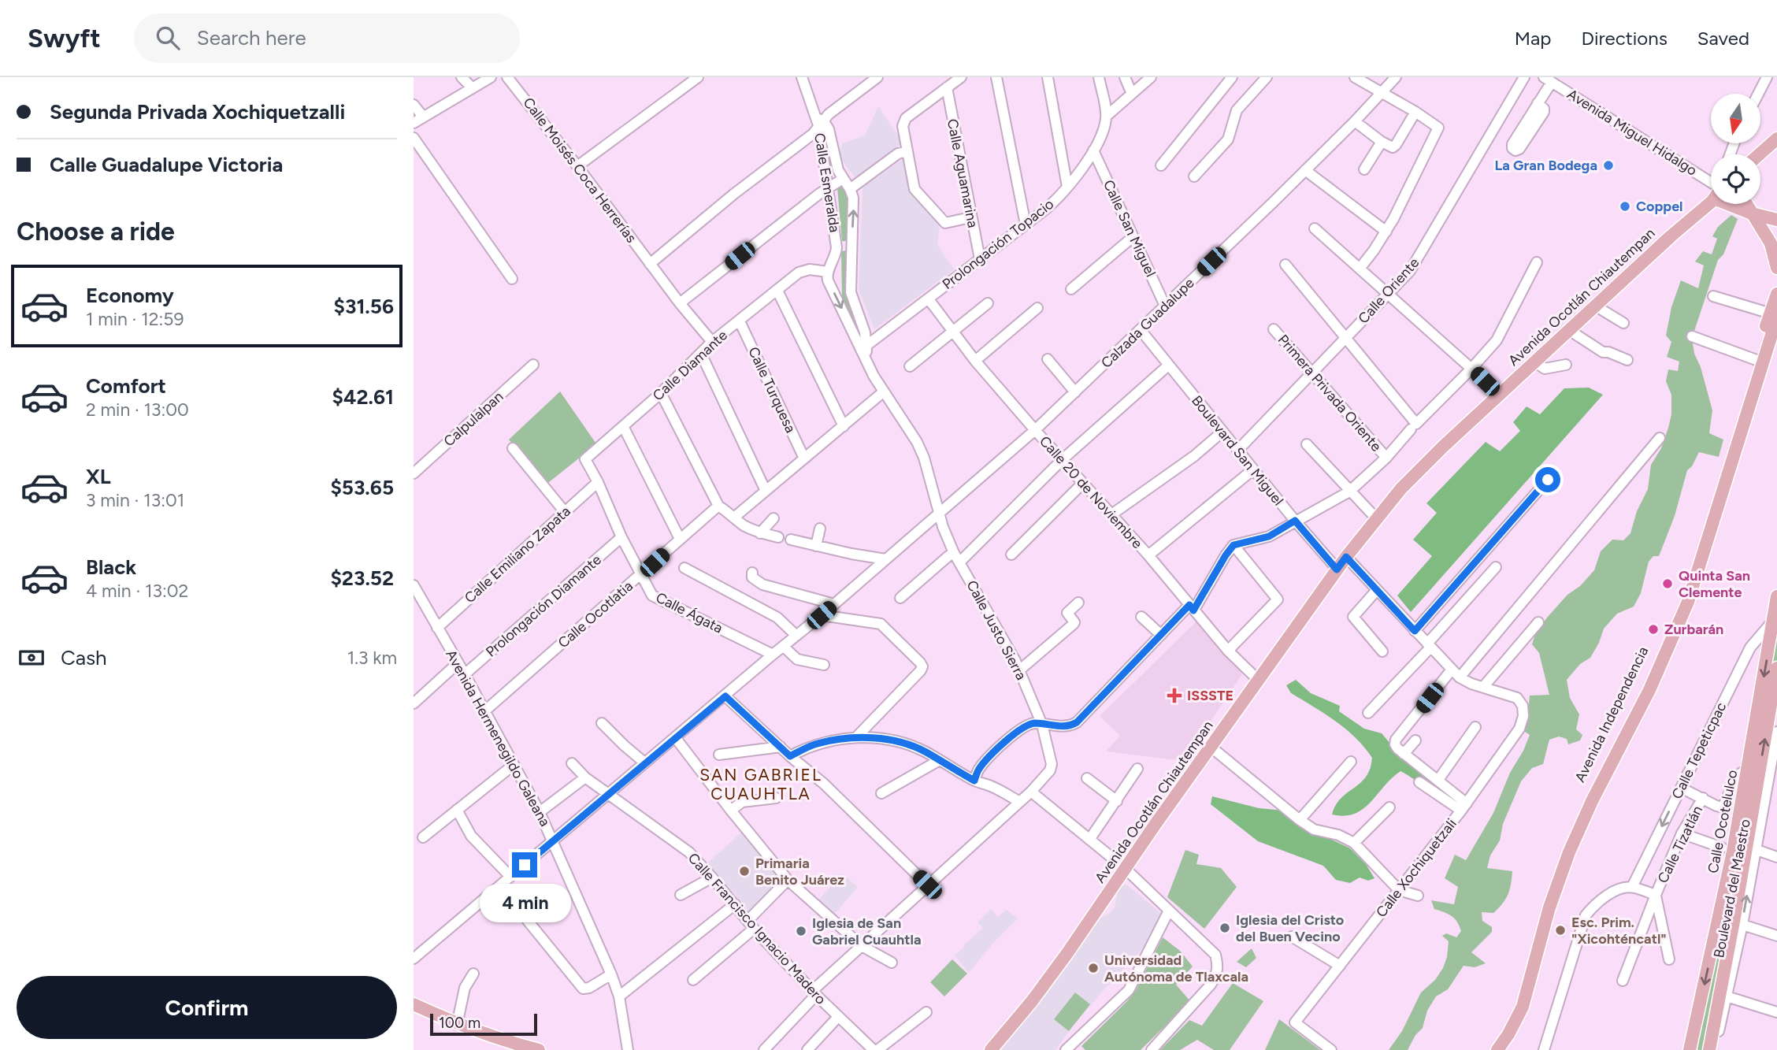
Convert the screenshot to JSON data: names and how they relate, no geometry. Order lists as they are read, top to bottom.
{
  "streets": {
    "main road": [
      "Avenida Ocotlán Chiautempan",
      "Avenida Independencia",
      "Calle Ocotelulco",
      "Boulevard del Maestro"
    ],
    "street": [
      "Avenida Miguel Hidalgo",
      "Calle Moisés Coca Herrerías",
      "Calle Aguamarina",
      "Calle Esmeralda",
      "Calle San Miguel",
      "Prolongación Topacio",
      "Calle Oriente",
      "Calzada Guadalupe",
      "Calle Diamante",
      "Calle Turquesa",
      "Primera Privada Oriente",
      "Calpulalpan",
      "Boulevard San Miguel",
      "Calle 20 de Noviembre",
      "Calle Emiliano Zapata",
      "Prolongación Diamante",
      "Calle Ágata",
      "Calle Ocotlatia",
      "Calle Justo Sierra",
      "Avenida Hermenegildo Galeana",
      "Calle Tepeticpac",
      "Calle Tizatlán",
      "Calle Xochiquetzali",
      "Calle Francisco Ignacio Madero"
    ]
  },
  "crossings": [
    ["Calle Moisés Coca Herrerías", "Calle Diamante"],
    ["Calle Aguamarina", "Prolongación Topacio"],
    ["Calle Esmeralda", "Prolongación Topacio"],
    ["Calle Esmeralda", "Calle Diamante"],
    ["Calle Esmeralda", "Calle Justo Sierra"],
    ["Calle San Miguel", "Prolongación Topacio"],
    ["Calle San Miguel", "Calzada Guadalupe"],
    ["Prolongación Topacio", "Calle 20 de Noviembre"],
    ["Prolongación Topacio", "Calle Justo Sierra"],
    ["Calle Oriente", "Primera Privada Oriente"],
    ["Calle Oriente", "Boulevard San Miguel"],
    ["Avenida Ocotlán Chiautempan", "Boulevard San Miguel"],
    ["Avenida Ocotlán Chiautempan", "Calle 20 de Noviembre"],
    ["Calzada Guadalupe", "Boulevard San Miguel"],
    ["Calzada Guadalupe", "Calle 20 de Noviembre"],
    ["Calzada Guadalupe", "Calle Ágata"],
    ["Calzada Guadalupe", "Calle Justo Sierra"],
    ["Calzada Guadalupe", "Avenida Hermenegildo Galeana"],
    ["Calzada Guadalupe", "Calle Francisco Ignacio Madero"],
    ["Calle Diamante", "Calle Turquesa"],
    ["Calle Diamante", "Calle Ágata"],
    ["Calle Emiliano Zapata", "Calle Ágata"],
    ["Calle Emiliano Zapata", "Avenida Hermenegildo Galeana"],
    ["Prolongación Diamante", "Calle Ágata"],
    ["Prolongación Diamante", "Avenida Hermenegildo Galeana"],
    ["Calle Ágata", "Calle Ocotlatia"],
    ["Calle Ocotlatia", "Avenida Hermenegildo Galeana"],
    ["Calle Tepeticpac", "Calle Ocotelulco"],
    ["Calle Ocotelulco", "Calle Tizatlán"],
    ["Calle Ocotelulco", "Boulevard del Maestro"],
    ["Calle Tizatlán", "Boulevard del Maestro"]
  ],
  "one_way": ["Calle Tepeticpac", "Calle Ocotelulco"],
  "districts": ["SAN GABRIEL CUAUHTLA"],
  "places": {
    "other": [
      "La Gran Bodega",
      "Coppel",
      "Quinta San Clemente",
      "Zurbarán",
      "Primaria Benito Juárez",
      "Iglesia del Cristo del Buen Vecino",
      "Esc. Prim. \"Xicohténcatl\"",
      "Iglesia de San Gabriel Cuauhtla",
      "Universidad Autónoma de Tlaxcala"
    ],
    "health": ["ISSSTE"]
  },
  "scale_bar": "100 m",
  "north": "bottom",
  "page": {
    "header": "Swyft",
    "search": "Search here",
    "nav": ["Map", "Directions", "Saved"],
    "banner": ["Segunda Privada Xochiquetzalli", "Calle Guadalupe Victoria"],
    "heading": "Choose a ride",
    "list": [
      {
        "name": "Economy",
        "note": "1 min · 12:59",
        "value": "$31.56"
      },
      {
        "name": "Comfort",
        "note": "2 min · 13:00",
        "value": "$42.61"
      },
      {
        "name": "XL",
        "note": "3 min · 13:01",
        "value": "$53.65"
      },
      {
        "name": "Black",
        "note": "4 min · 13:02",
        "value": "$23.52"
      }
    ],
    "pay": ["Cash", "1.3 km"],
    "bubble": "4 min",
    "buttons": "Confirm",
    "scale": "100 m"
  }
}
